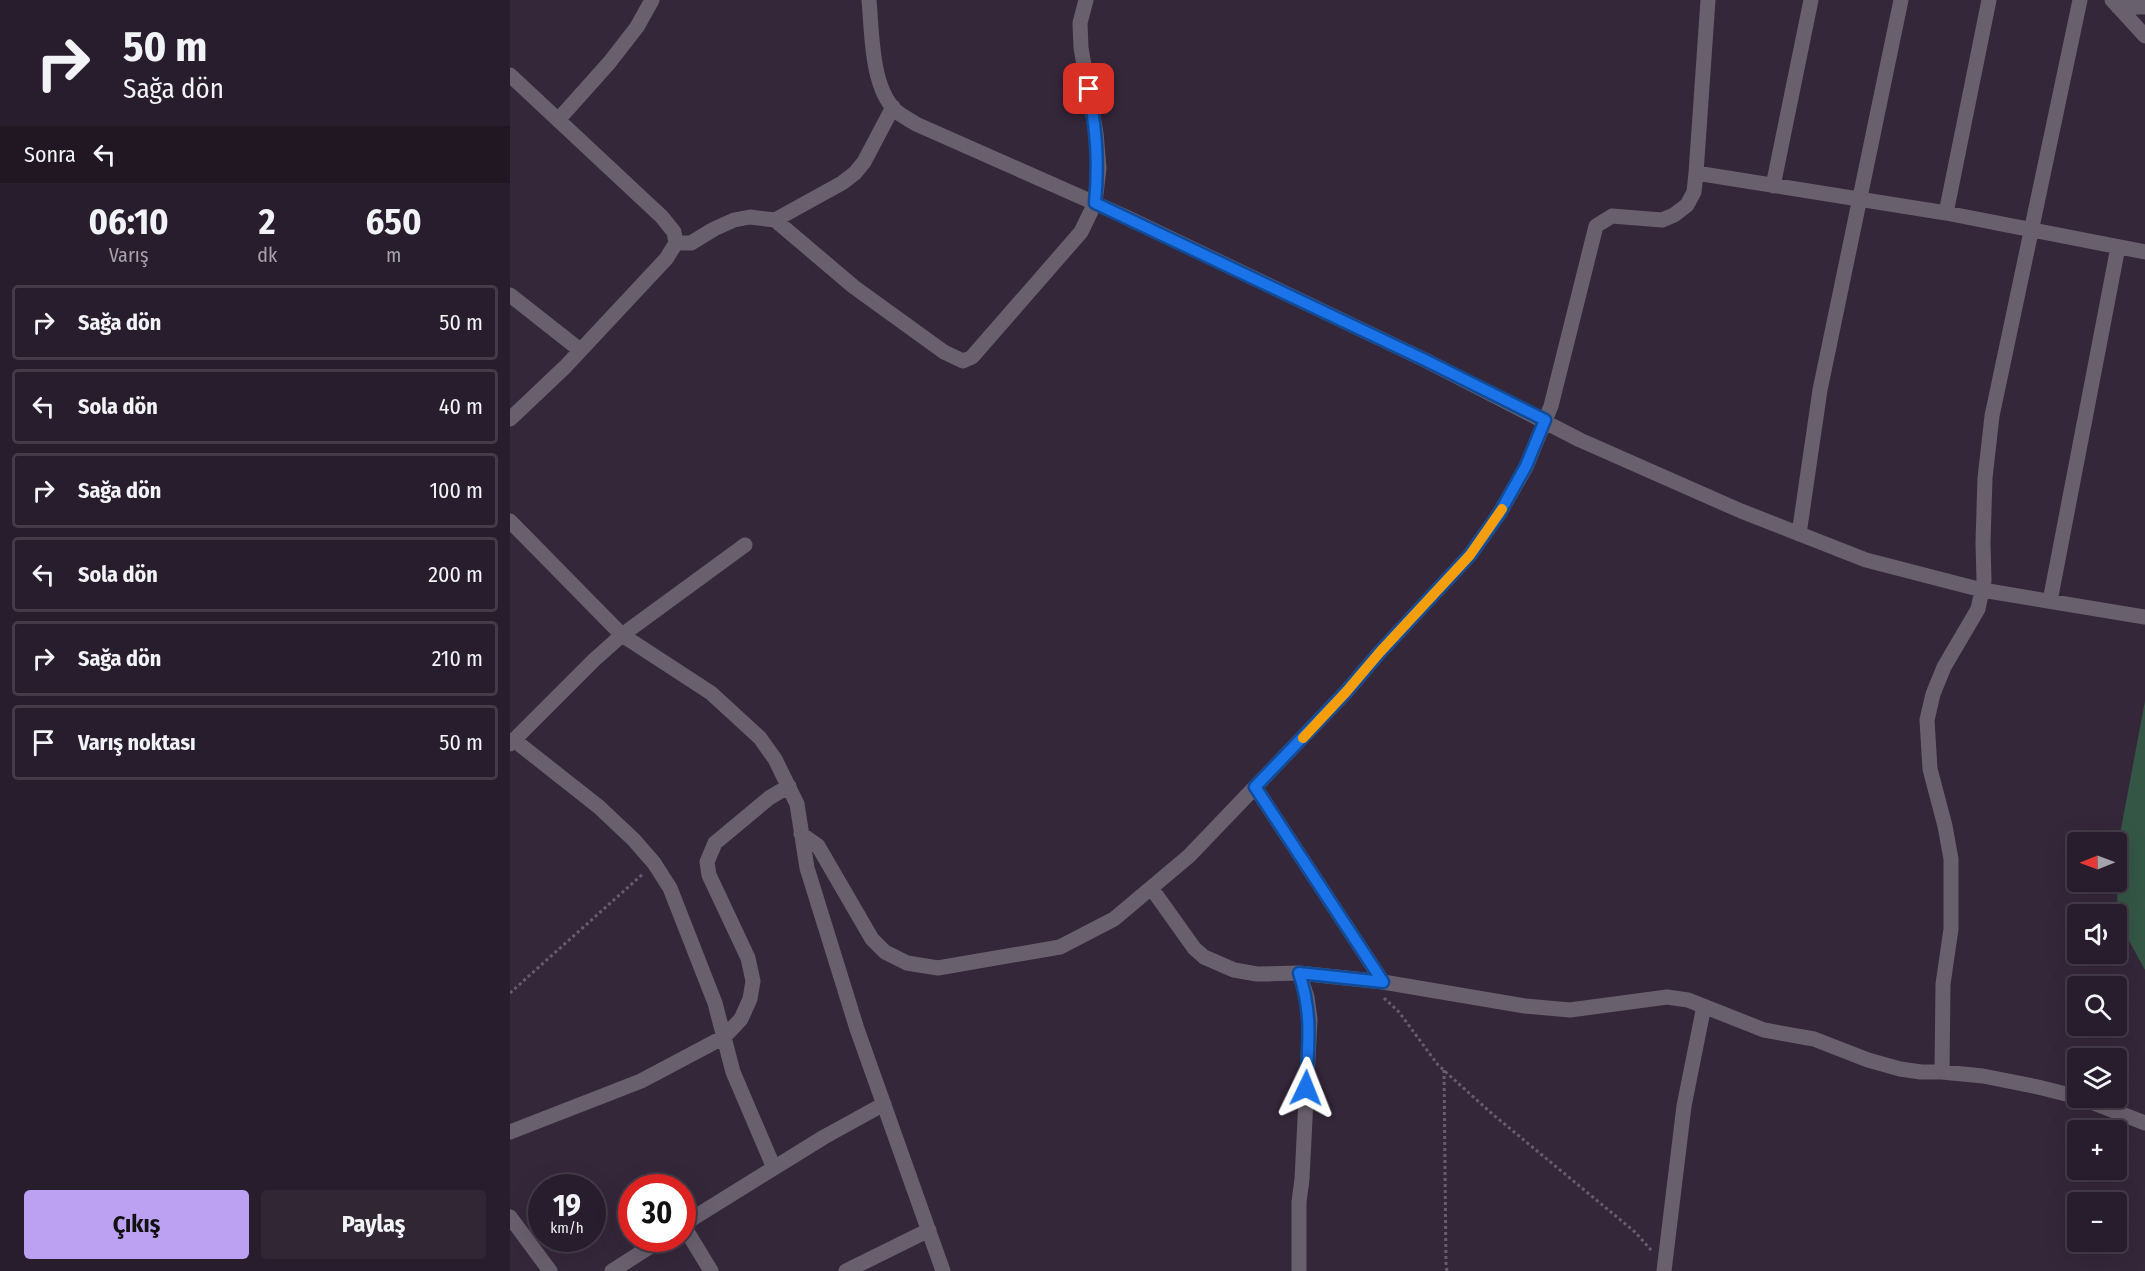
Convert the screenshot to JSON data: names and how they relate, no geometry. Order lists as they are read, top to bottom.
{
  "north": "left",
  "page": {
    "turn": ["50 m", "Sağa dön"],
    "then": "Sonra",
    "eta": [
      "06:10",
      "Varış",
      "2",
      "dk",
      "650",
      "m"
    ],
    "list": [
      {
        "name": "Sağa dön",
        "value": "50 m"
      },
      {
        "name": "Sola dön",
        "value": "40 m"
      },
      {
        "name": "Sağa dön",
        "value": "100 m"
      },
      {
        "name": "Sola dön",
        "value": "200 m"
      },
      {
        "name": "Sağa dön",
        "value": "210 m"
      },
      {
        "name": "Varış noktası",
        "value": "50 m"
      }
    ],
    "map_buttons": ["+", "−"],
    "speed": "19 km/h",
    "limit": "30",
    "buttons": ["Çıkış", "Paylaş"]
  }
}
